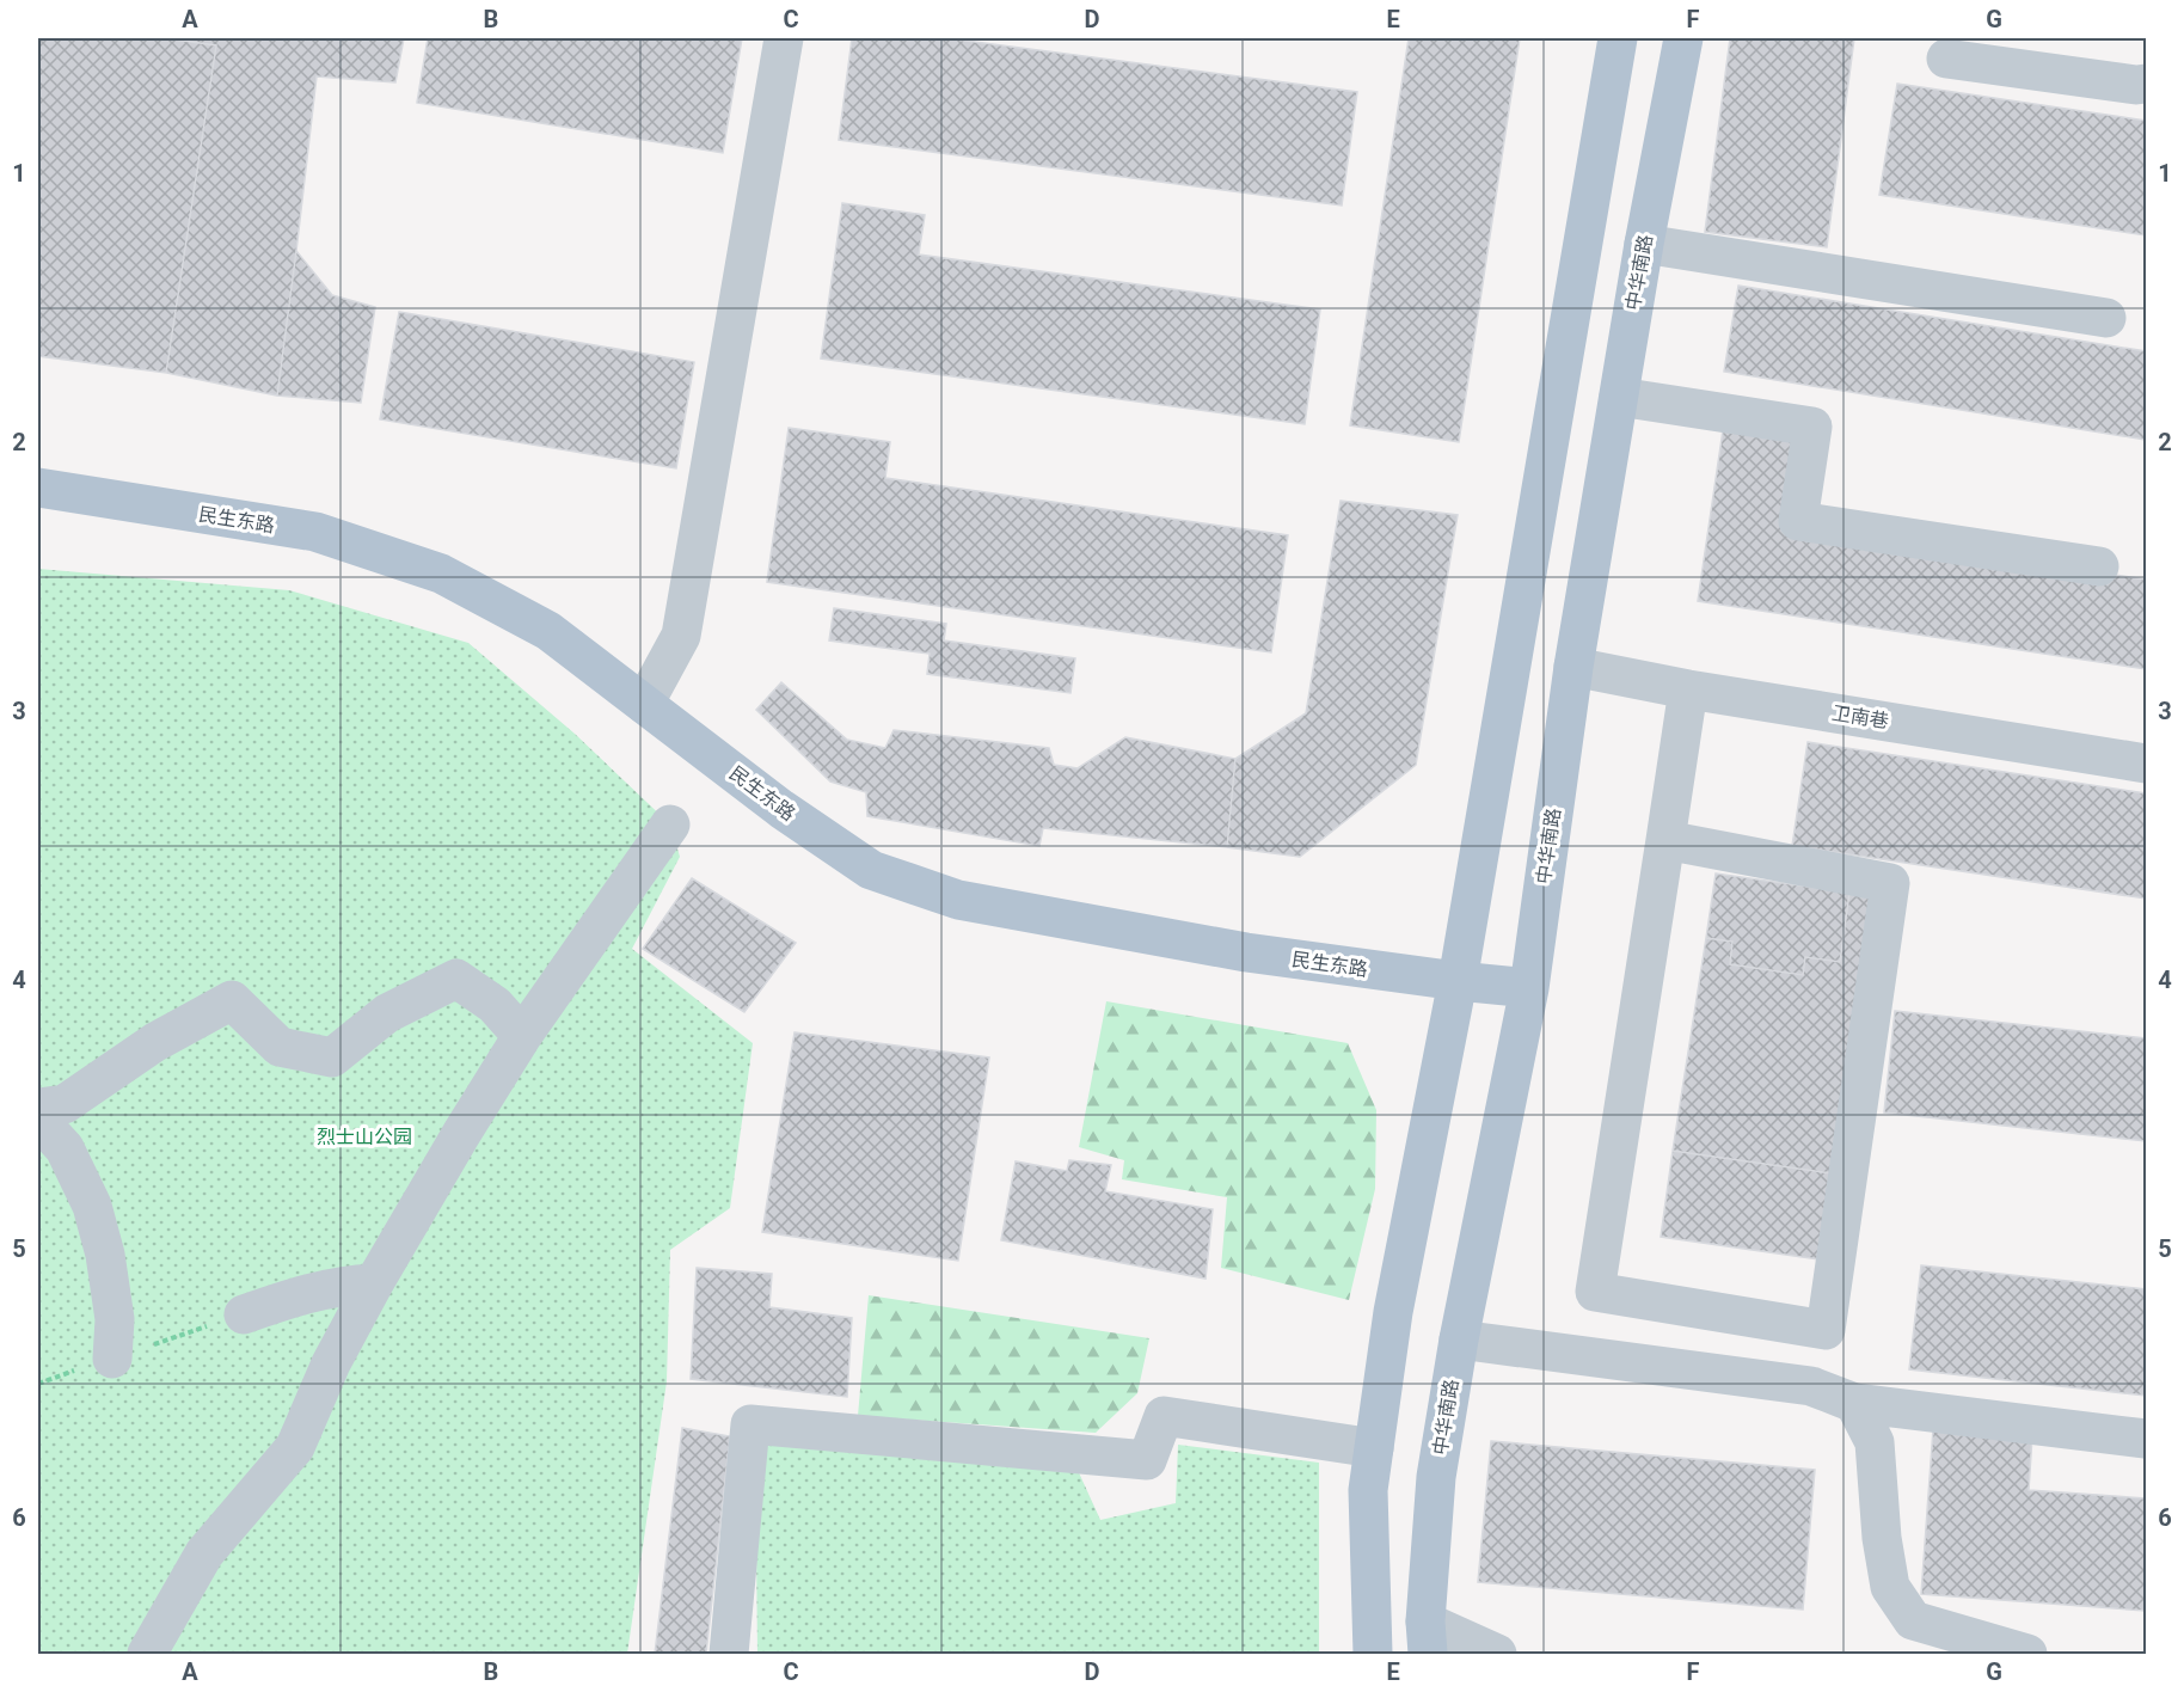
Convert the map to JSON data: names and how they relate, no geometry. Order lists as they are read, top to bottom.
{
  "streets": {
    "main road": ["中华南路", "民生东路"],
    "street": ["卫南巷"]
  },
  "crossings": [
    ["中华南路", "民生东路"],
    ["中华南路", "卫南巷"]
  ],
  "parks": ["烈士山公园"],
  "grid": {
    "columns": [
      "A",
      "B",
      "C",
      "D",
      "E",
      "F",
      "G"
    ],
    "rows": [
      "1",
      "2",
      "3",
      "4",
      "5",
      "6"
    ]
  }
}
